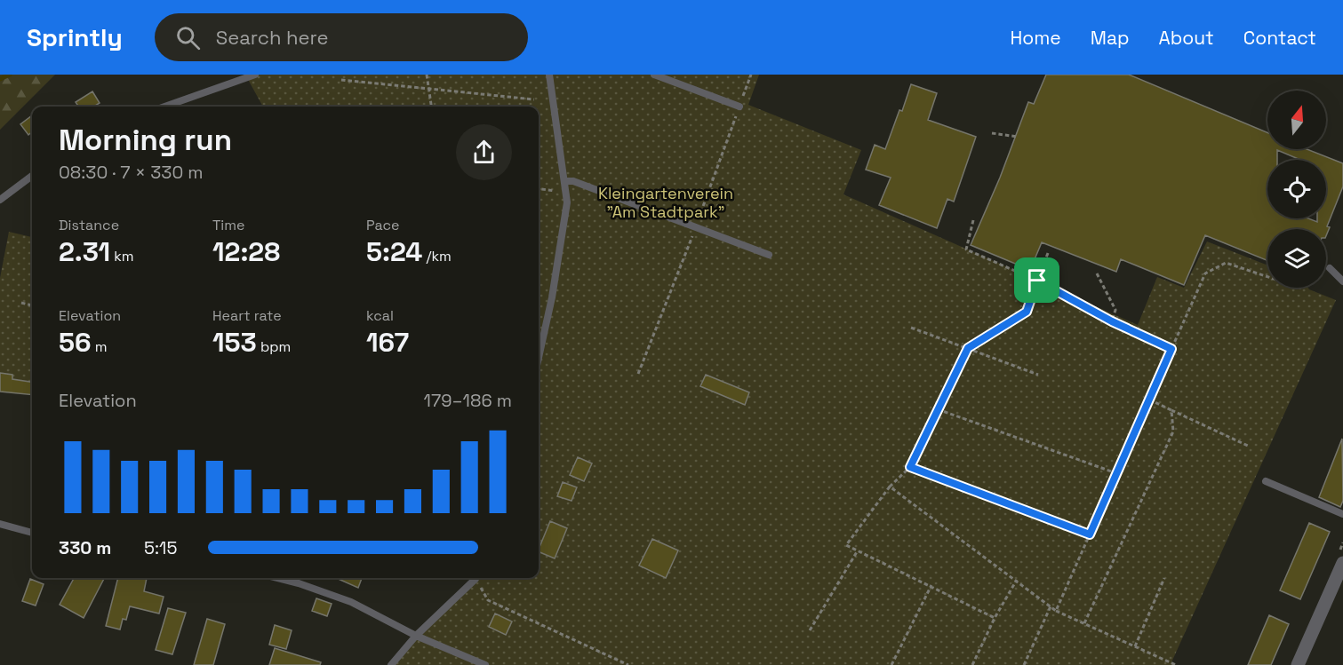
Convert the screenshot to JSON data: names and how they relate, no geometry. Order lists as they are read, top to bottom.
{
  "parks": ["Kleingartenverein \"Am Stadtpark\""],
  "north": "top",
  "page": {
    "header": "Sprintly",
    "search": "Search here",
    "nav": [
      "Home",
      "Map",
      "About",
      "Contact"
    ],
    "heading": ["Morning run", "08:30 · 7 × 330 m"],
    "stats": [
      ["Distance", "2.31 km"],
      ["Time", "12:28"],
      ["Pace", "5:24 /km"],
      ["Elevation", "56 m"],
      ["Heart rate", "153 bpm"],
      ["kcal", "167"]
    ],
    "chart": ["Elevation", "179–186 m"],
    "list": [
      {
        "name": "330 m",
        "note": "5:15"
      }
    ]
  }
}
